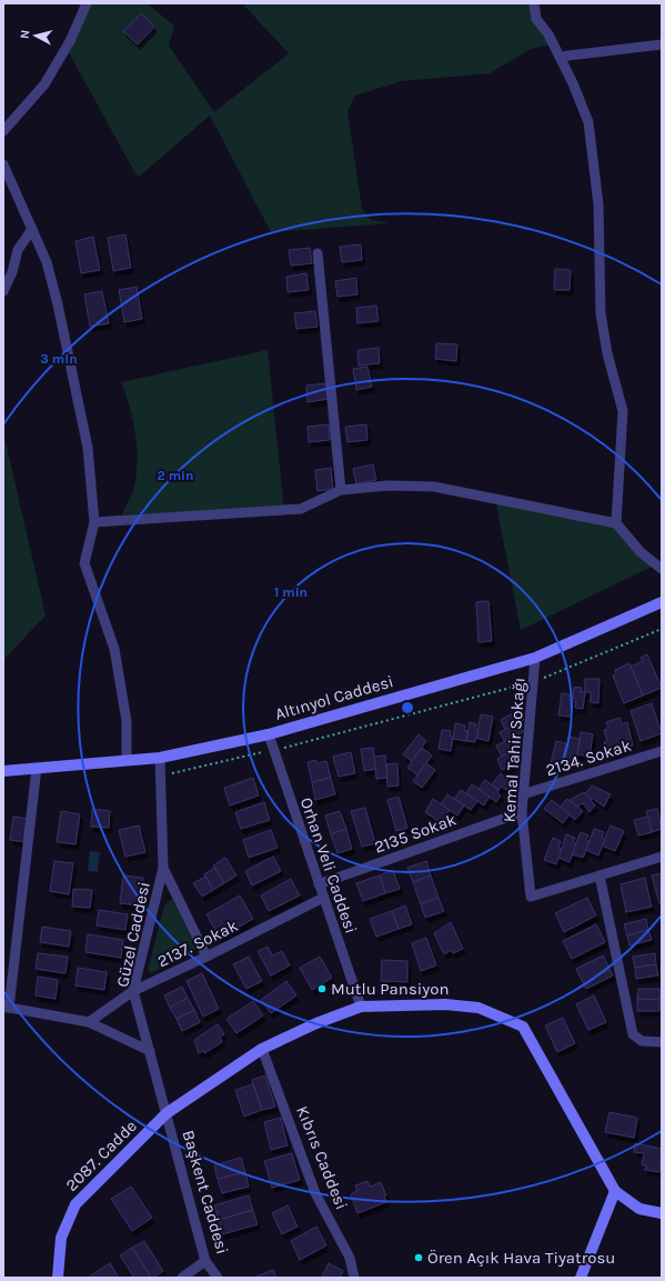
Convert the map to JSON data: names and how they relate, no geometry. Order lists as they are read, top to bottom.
{
  "streets": {
    "street": [
      "Altınyol Caddesi",
      "Kemal Tahir Sokağı",
      "2134. Sokak",
      "2135 Sokak",
      "Orhan Veli Caddesi",
      "Güzel Caddesi",
      "2137. Sokak",
      "2087. Cadde",
      "Kıbrıs Caddesi",
      "Başkent Caddesi"
    ]
  },
  "crossings": [
    ["Altınyol Caddesi", "Kemal Tahir Sokağı"],
    ["Altınyol Caddesi", "Orhan Veli Caddesi"],
    ["Altınyol Caddesi", "Güzel Caddesi"],
    ["Kemal Tahir Sokağı", "2134. Sokak"],
    ["Kemal Tahir Sokağı", "2135 Sokak"],
    ["2135 Sokak", "Orhan Veli Caddesi"],
    ["Orhan Veli Caddesi", "2137. Sokak"],
    ["Orhan Veli Caddesi", "2087. Cadde"],
    ["Güzel Caddesi", "2137. Sokak"],
    ["Güzel Caddesi", "2087. Cadde"],
    ["Güzel Caddesi", "Başkent Caddesi"],
    ["2087. Cadde", "Kıbrıs Caddesi"],
    ["2087. Cadde", "Başkent Caddesi"]
  ],
  "places": ["Mutlu Pansiyon", "Ören Açık Hava Tiyatrosu"],
  "north": "left",
  "rings": ["3 min", "2 min", "1 min"]
}
